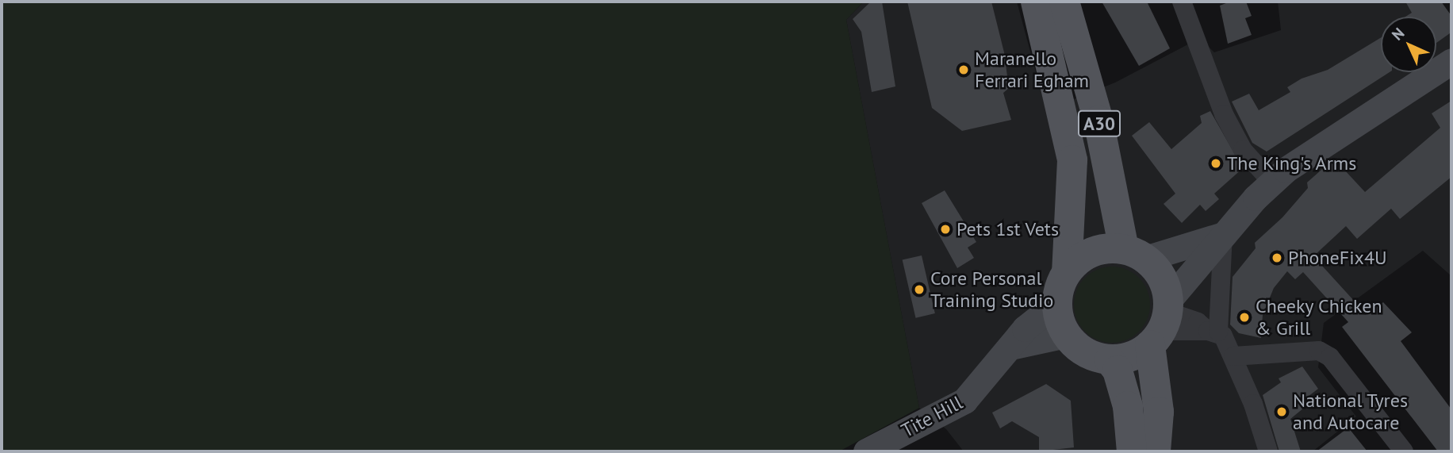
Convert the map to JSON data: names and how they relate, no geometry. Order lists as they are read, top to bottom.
{
  "streets": {
    "main road": ["A30", "Tite Hill"]
  },
  "crossings": [
    ["A30", "Tite Hill"]
  ],
  "places": [
    "Maranello Ferrari Egham",
    "The King's Arms",
    "Pets 1st Vets",
    "PhoneFix4U",
    "Core Personal Training Studio",
    "Cheeky Chicken & Grill",
    "National Tyres and Autocare"
  ],
  "north": "top left"
}
